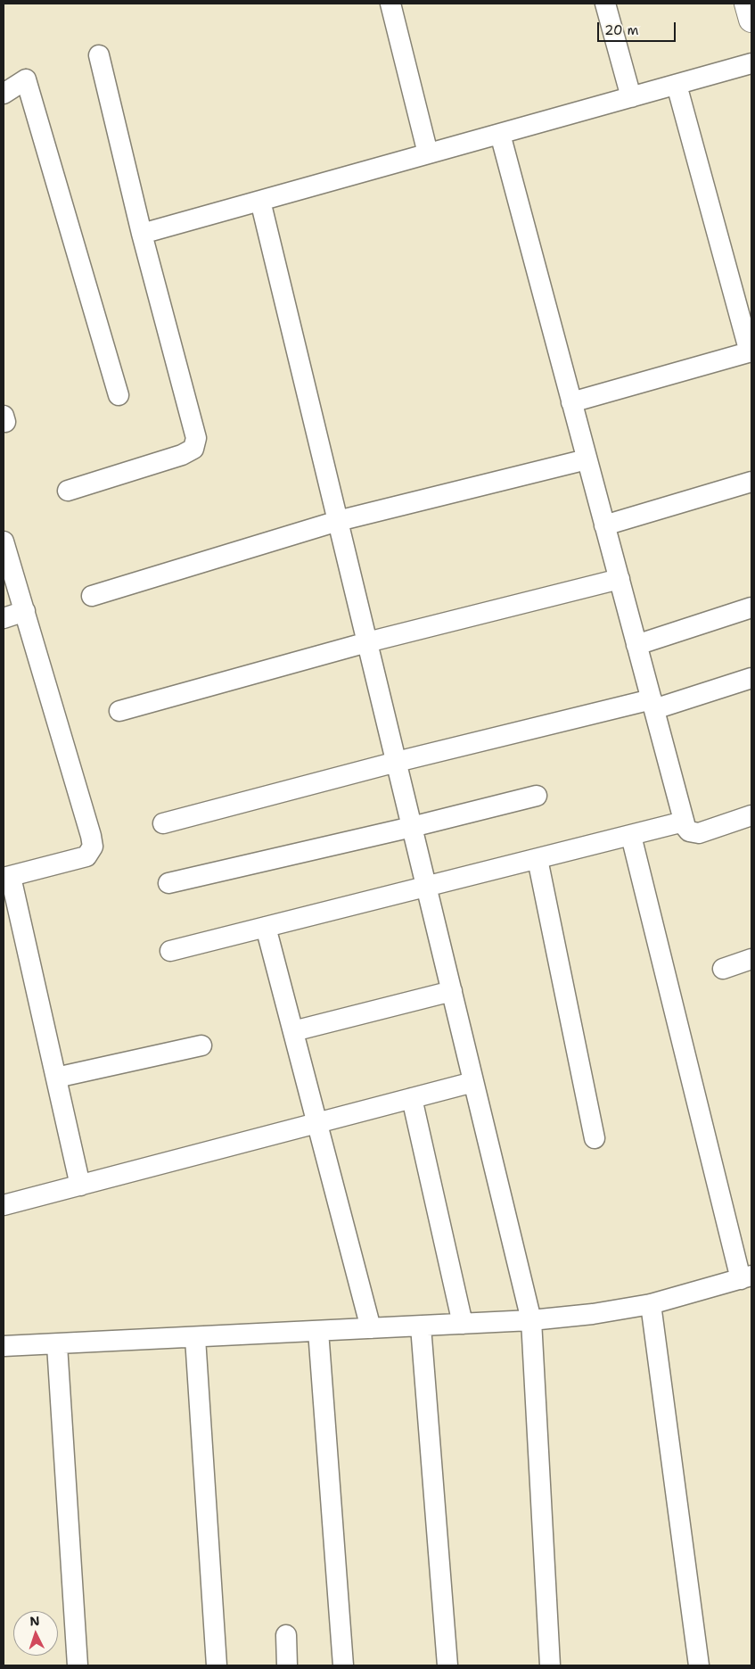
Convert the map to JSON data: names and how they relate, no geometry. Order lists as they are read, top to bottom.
{
  "scale_bar": "20 m",
  "north": "top"
}
